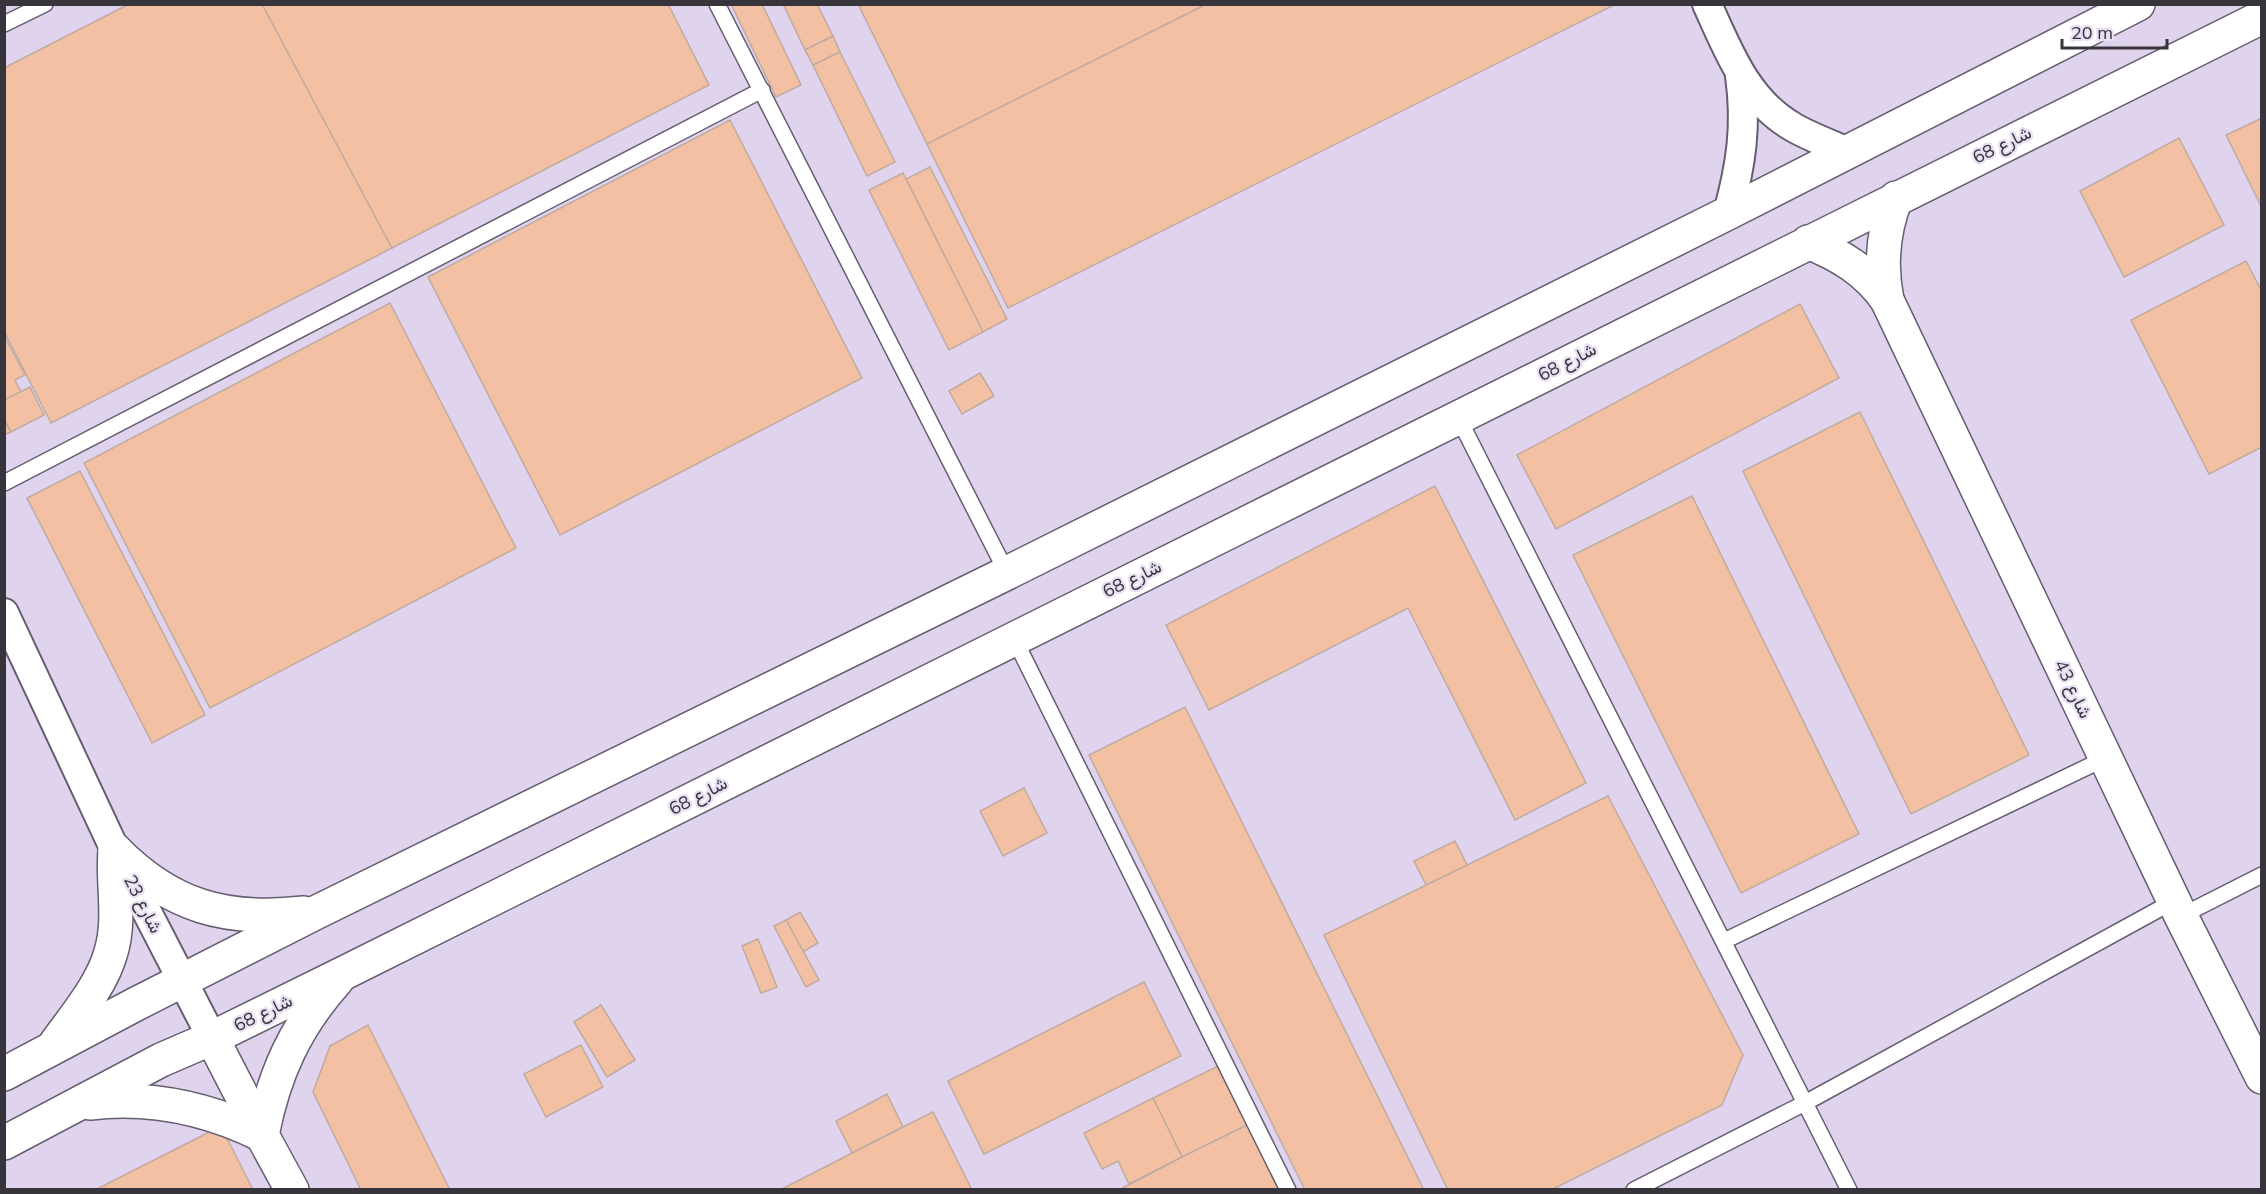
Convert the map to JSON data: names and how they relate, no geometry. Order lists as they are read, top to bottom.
{
  "streets": {
    "street": ["شارع 68", "شارع 43", "شارع 23"]
  },
  "crossings": [
    ["شارع 68", "شارع 43"],
    ["شارع 68", "شارع 23"]
  ],
  "scale_bar": "20 m"
}
